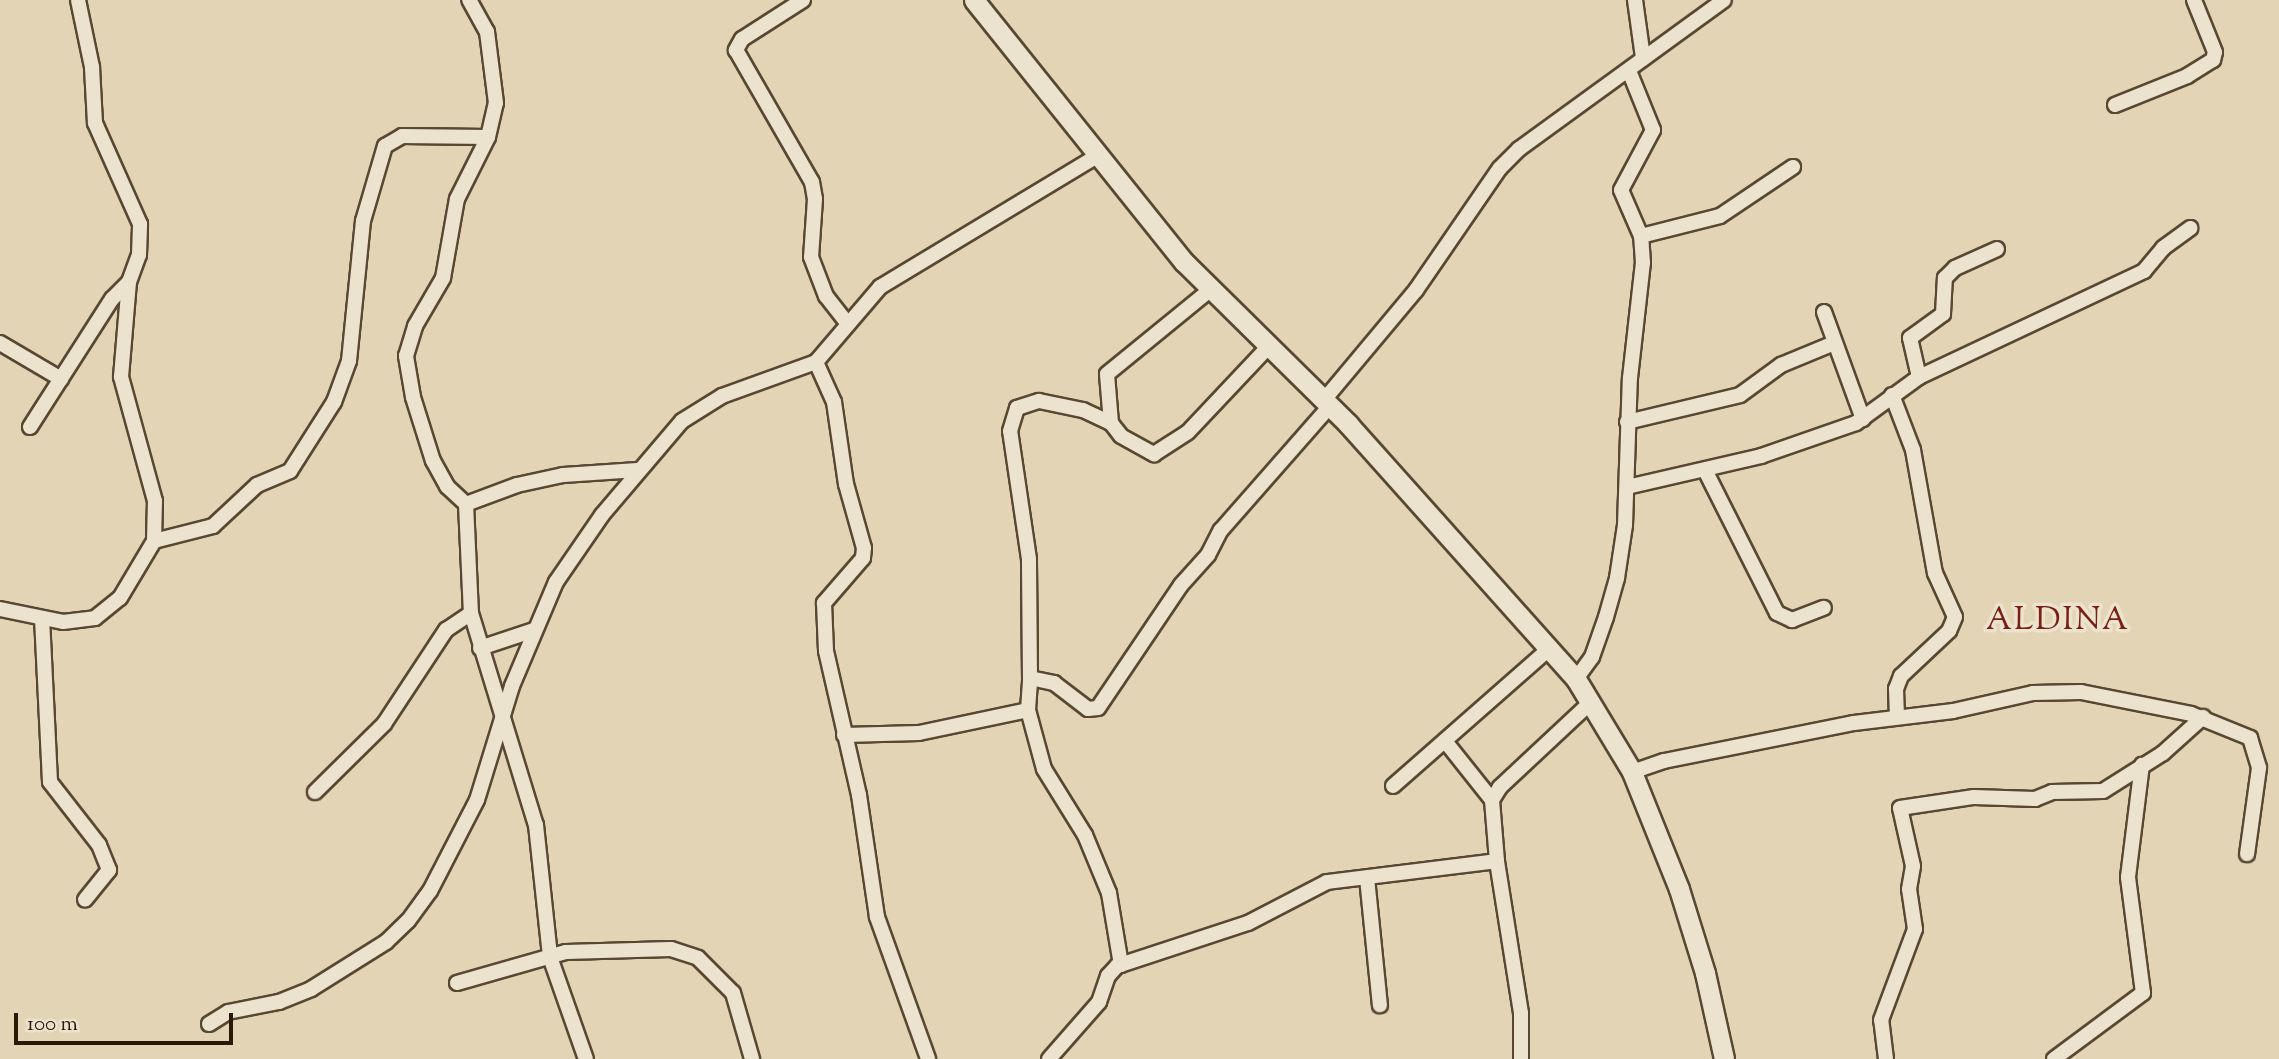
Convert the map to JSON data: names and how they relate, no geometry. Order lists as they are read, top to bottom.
{
  "districts": ["ALDINA"],
  "scale_bar": "100 m"
}
